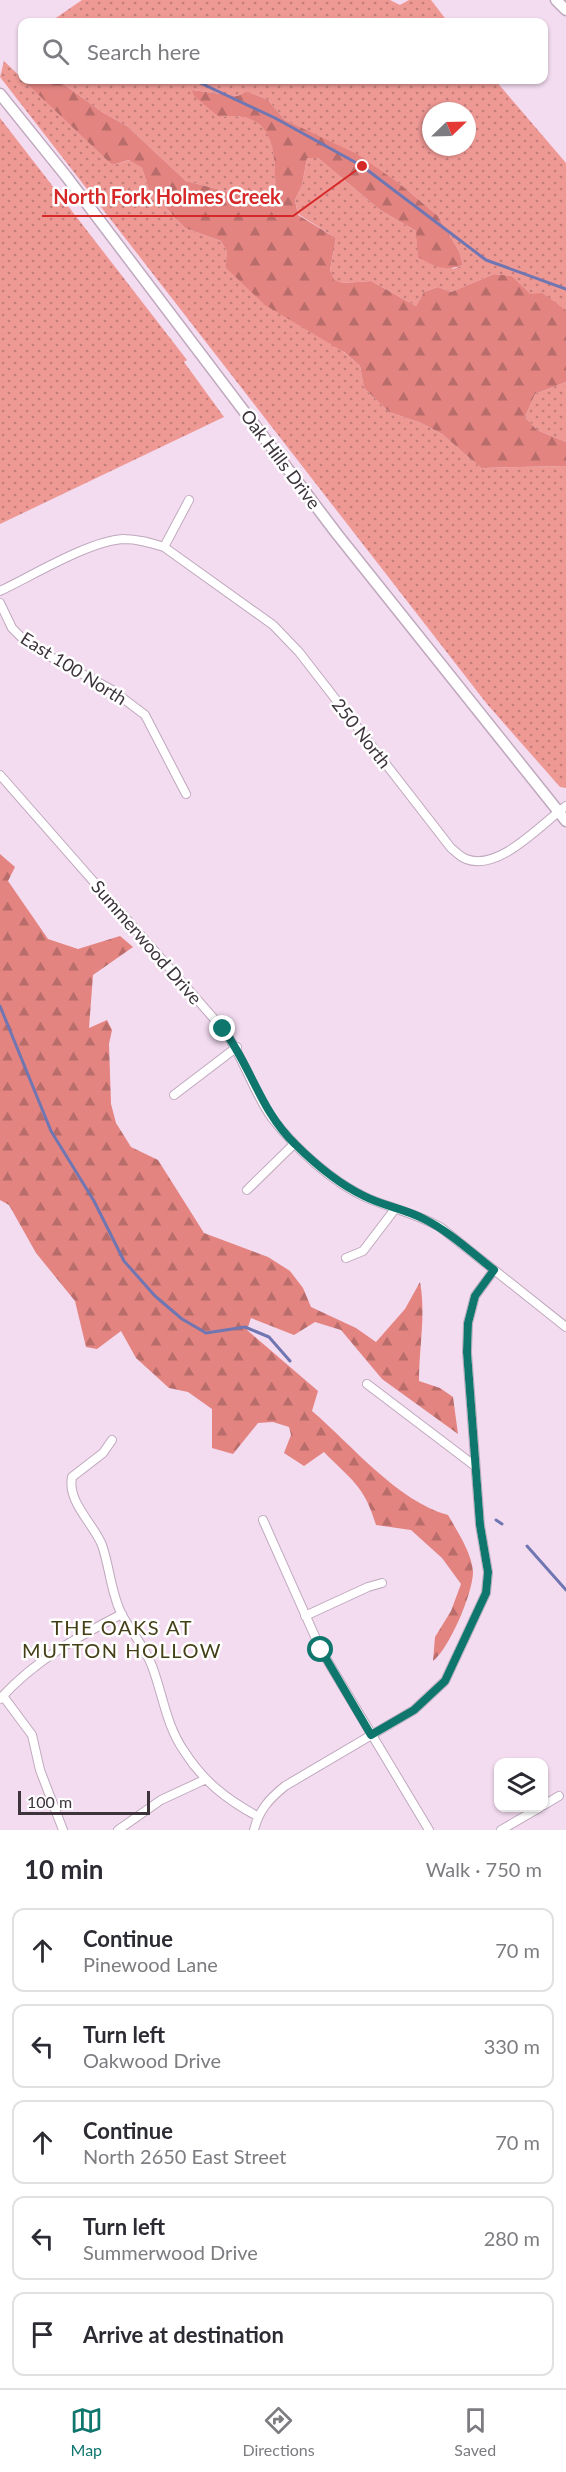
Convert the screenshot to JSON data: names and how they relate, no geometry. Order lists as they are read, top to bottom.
{
  "streets": {
    "main road": ["Oak Hills Drive"],
    "street": ["East 100 North", "250 North", "Summerwood Drive"]
  },
  "crossings": [
    ["Oak Hills Drive", "250 North"]
  ],
  "districts": ["THE OAKS AT MUTTON HOLLOW"],
  "places": ["North Fork Holmes Creek"],
  "scale_bar": "100 m",
  "north": "top right",
  "page": {
    "search": "Search here",
    "scale": "100 m",
    "heading": ["10 min", "Walk · 750 m"],
    "list": [
      ["Continue", "Pinewood Lane", "70 m"],
      ["Turn left", "Oakwood Drive", "330 m"],
      ["Continue", "North 2650 East Street", "70 m"],
      ["Turn left", "Summerwood Drive", "280 m"],
      "Arrive at destination"
    ],
    "nav": ["Map", "Directions", "Saved"]
  }
}
